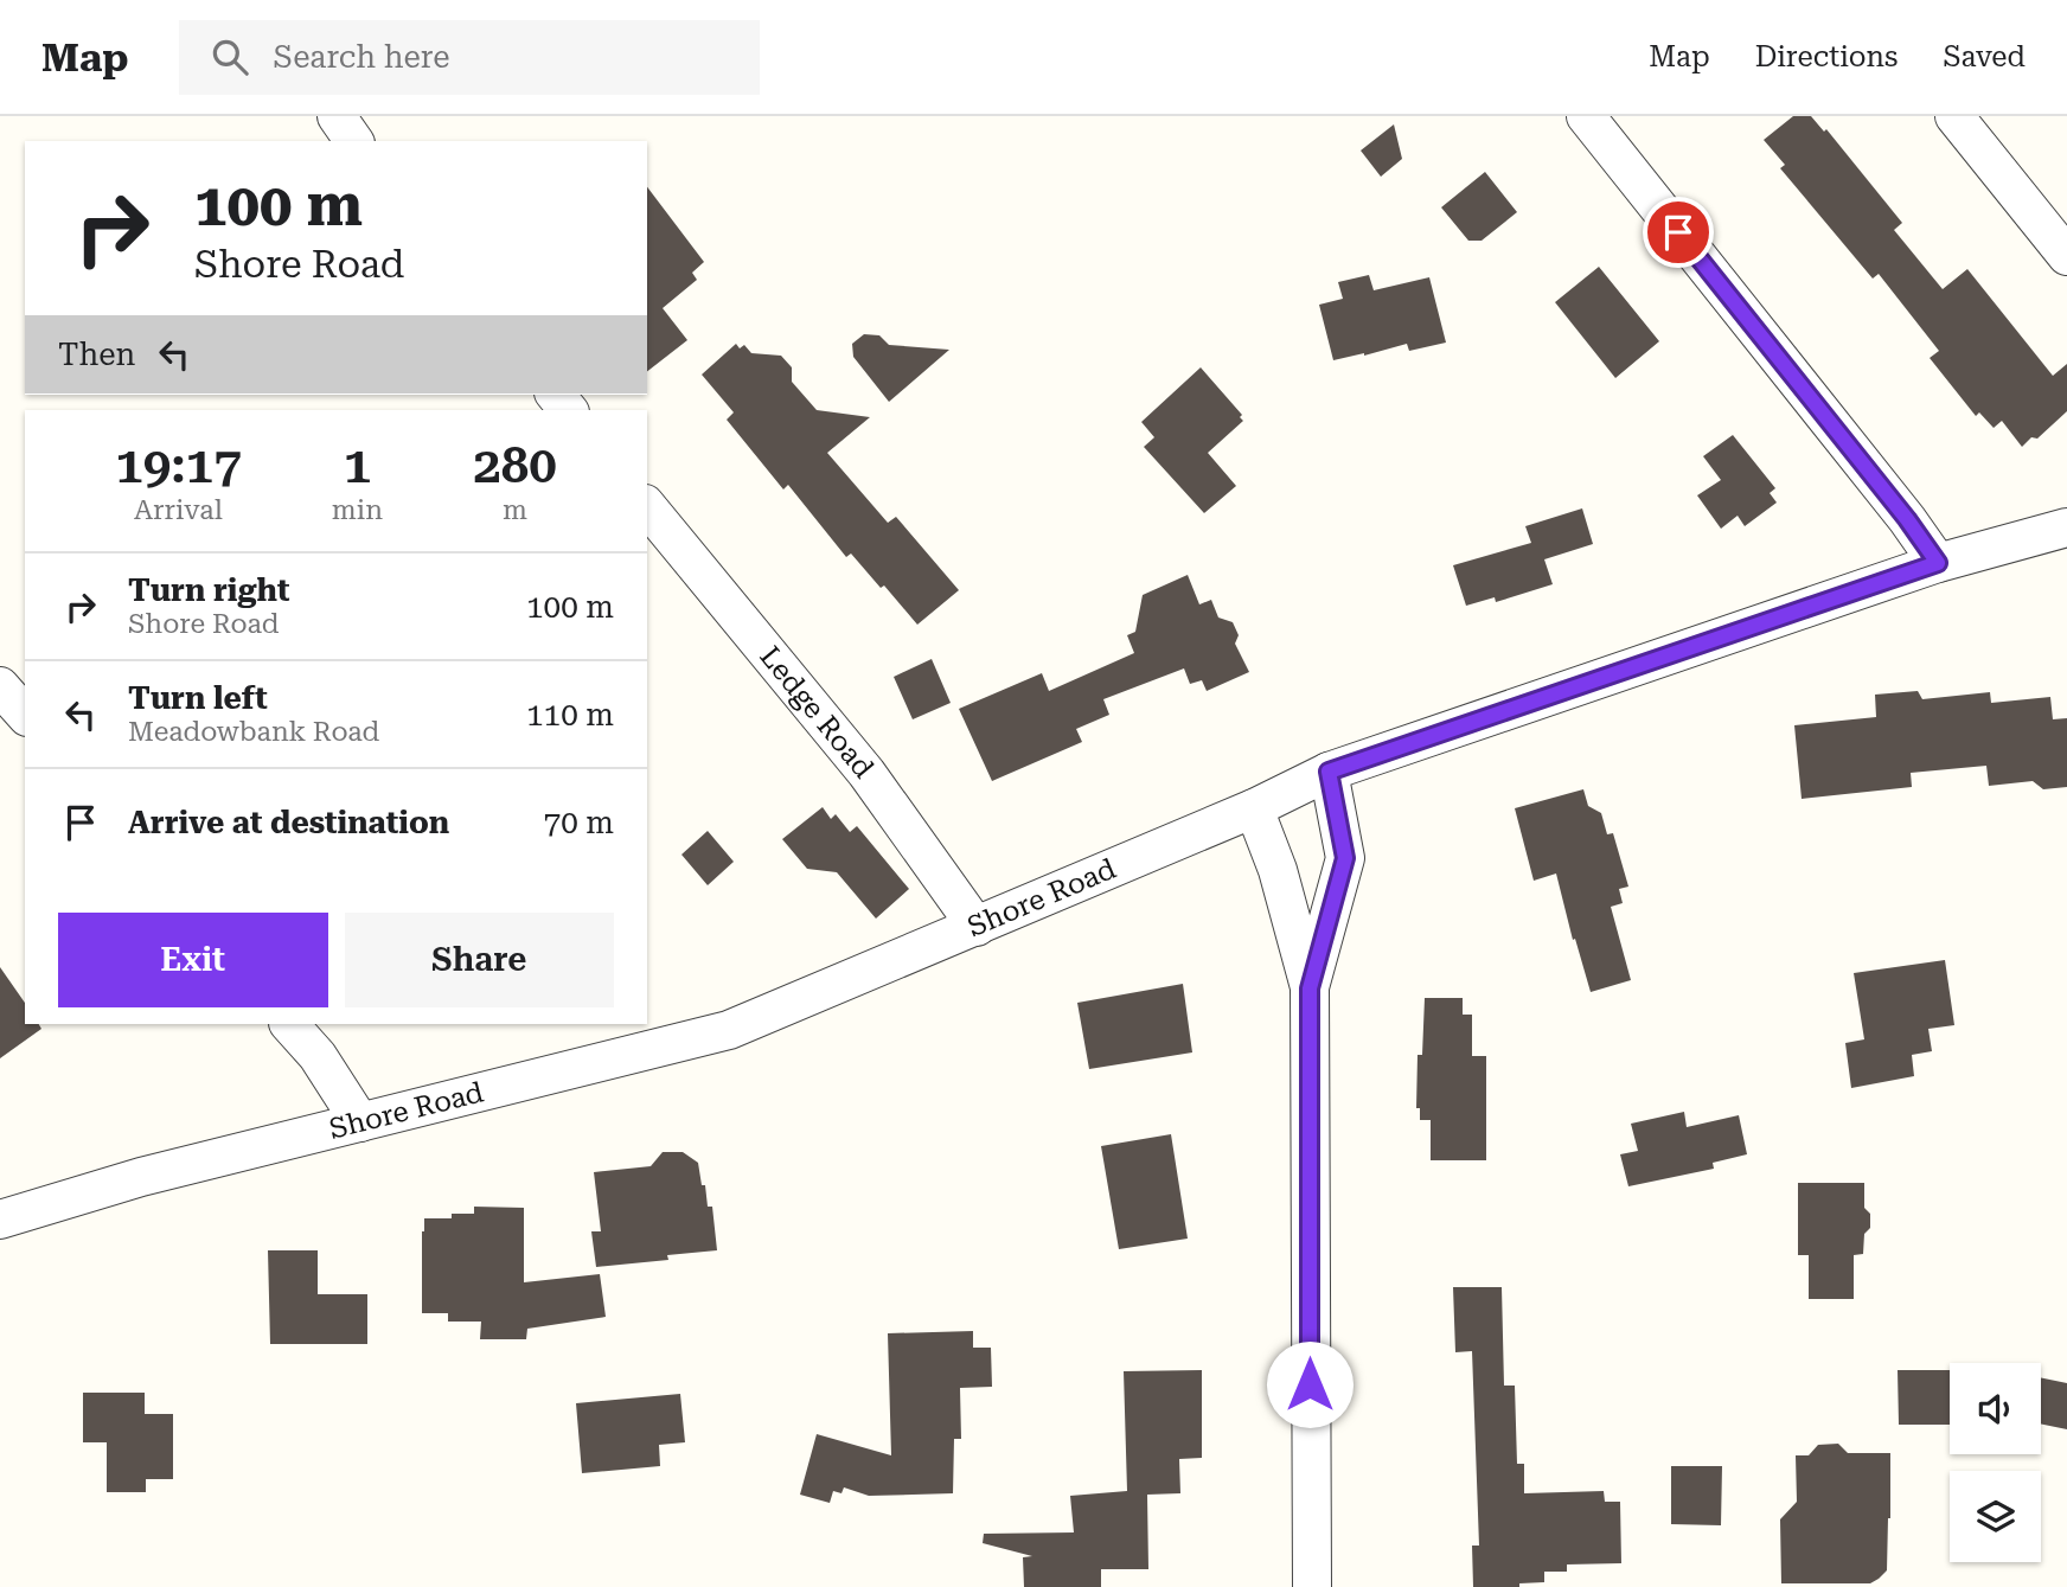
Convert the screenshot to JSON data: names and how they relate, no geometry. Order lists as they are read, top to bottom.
{
  "streets": {
    "street": ["Ledge Road", "Shore Road"]
  },
  "crossings": [
    ["Ledge Road", "Shore Road"]
  ],
  "page": {
    "header": "Map",
    "search": "Search here",
    "nav": ["Map", "Directions", "Saved"],
    "turn": ["100 m", "Shore Road"],
    "then": "Then",
    "eta": [
      "19:17",
      "Arrival",
      "1",
      "min",
      "280",
      "m"
    ],
    "list": [
      {
        "name": "Turn right",
        "note": "Shore Road",
        "value": "100 m"
      },
      {
        "name": "Turn left",
        "note": "Meadowbank Road",
        "value": "110 m"
      },
      {
        "name": "Arrive at destination",
        "value": "70 m"
      }
    ],
    "buttons": ["Exit", "Share"]
  }
}
